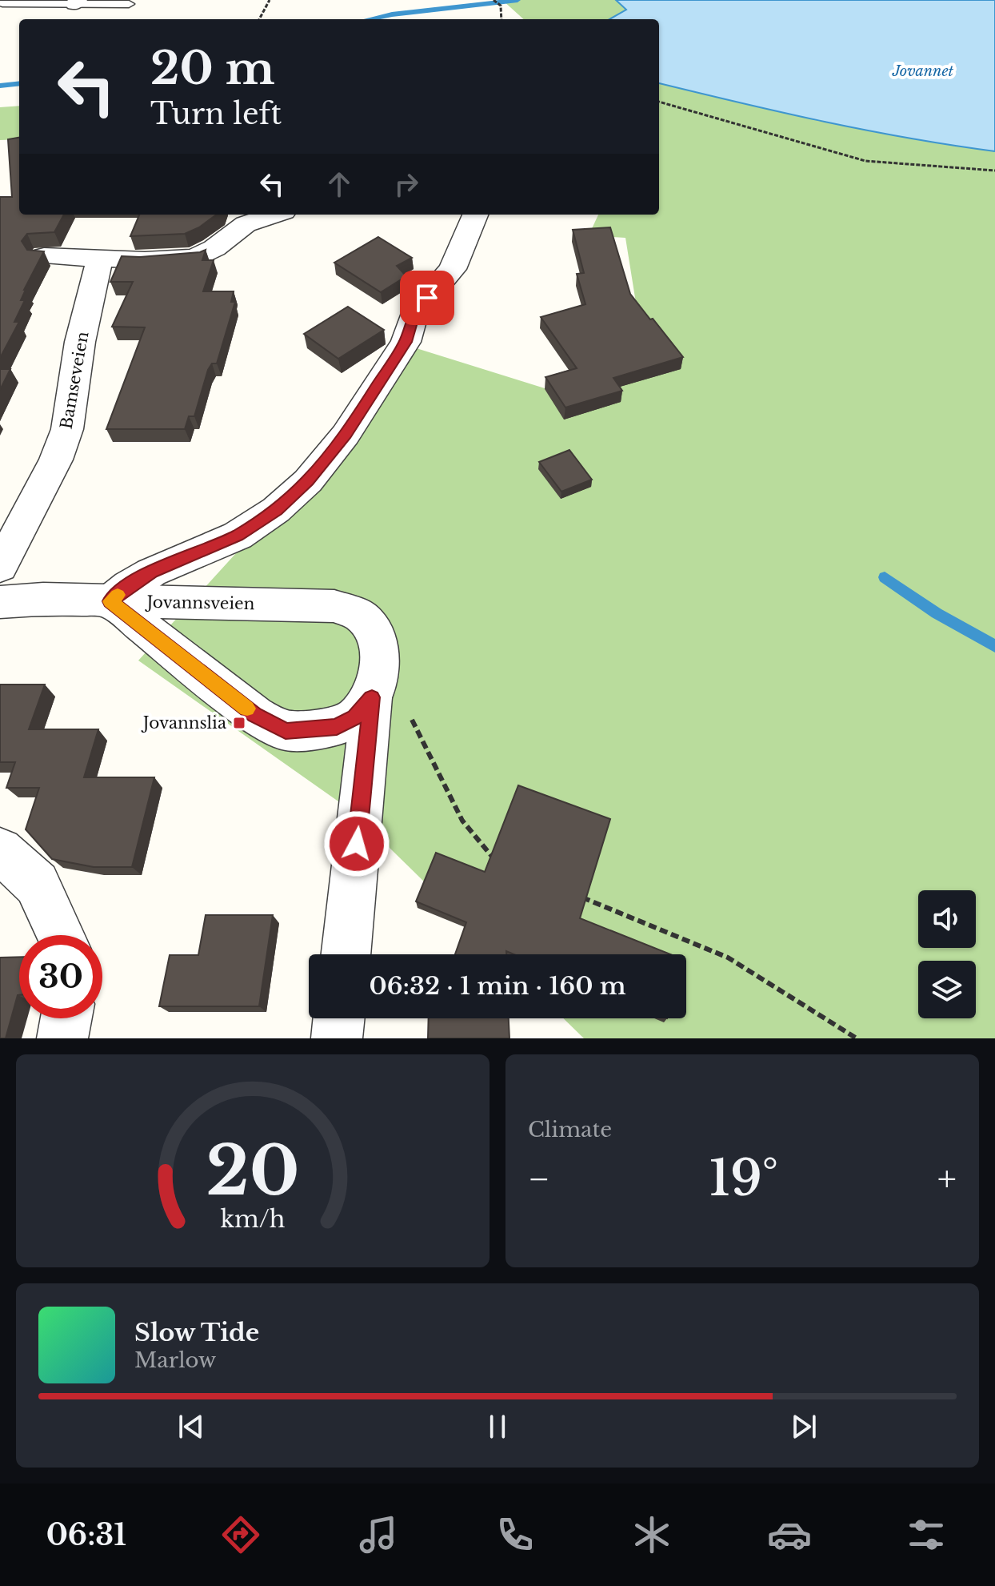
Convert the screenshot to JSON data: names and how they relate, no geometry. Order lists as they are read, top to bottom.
{
  "streets": {
    "street": ["Bamseveien", "Jovannsveien"]
  },
  "water": ["Jovannet"],
  "places": {
    "transit": ["Jovannslia"]
  },
  "page": {
    "turn": ["20 m", "Turn left"],
    "limit": "30",
    "trip": "06:32 · 1 min · 160 m",
    "tile": "Climate",
    "heat": ["−", "19°", "+"],
    "song": ["Slow Tide", "Marlow"],
    "tabs": "06:31",
    "gauge": ["20", "km/h"]
  }
}
